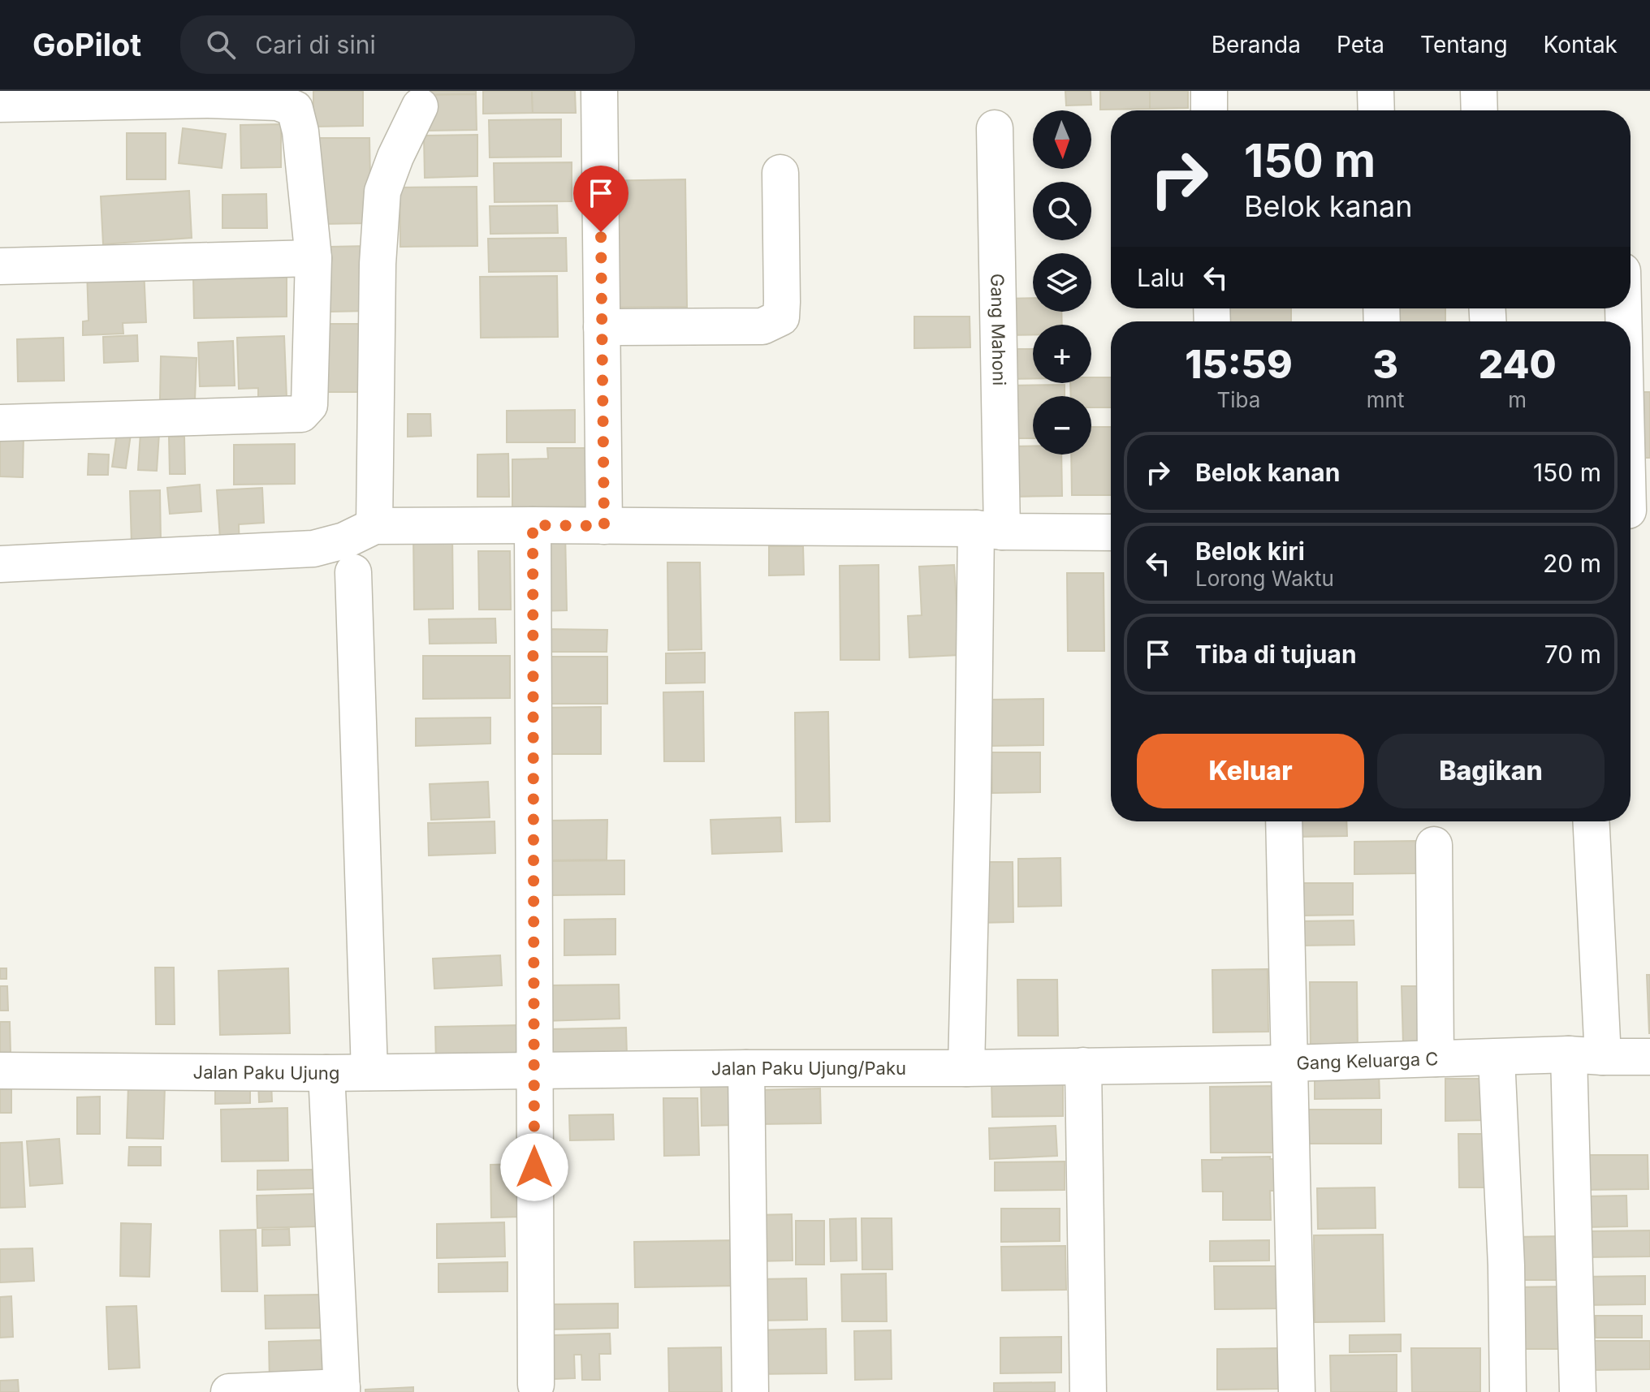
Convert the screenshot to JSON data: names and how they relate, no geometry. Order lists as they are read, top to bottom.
{
  "streets": {
    "street": [
      "Gang Mahoni",
      "Gang Keluarga C",
      "Jalan Paku Ujung/Paku",
      "Jalan Paku Ujung"
    ]
  },
  "crossings": [
    ["Gang Mahoni", "Jalan Paku Ujung/Paku"],
    ["Gang Keluarga C", "Jalan Paku Ujung/Paku"],
    ["Jalan Paku Ujung/Paku", "Jalan Paku Ujung"]
  ],
  "north": "bottom",
  "page": {
    "header": "GoPilot",
    "search": "Cari di sini",
    "nav": [
      "Beranda",
      "Peta",
      "Tentang",
      "Kontak"
    ],
    "map_buttons": ["+", "−"],
    "turn": ["150 m", "Belok kanan"],
    "then": "Lalu",
    "eta": [
      "15:59",
      "Tiba",
      "3",
      "mnt",
      "240",
      "m"
    ],
    "list": [
      {
        "name": "Belok kanan",
        "value": "150 m"
      },
      {
        "name": "Belok kiri",
        "note": "Lorong Waktu",
        "value": "20 m"
      },
      {
        "name": "Tiba di tujuan",
        "value": "70 m"
      }
    ],
    "buttons": ["Keluar", "Bagikan"]
  }
}
